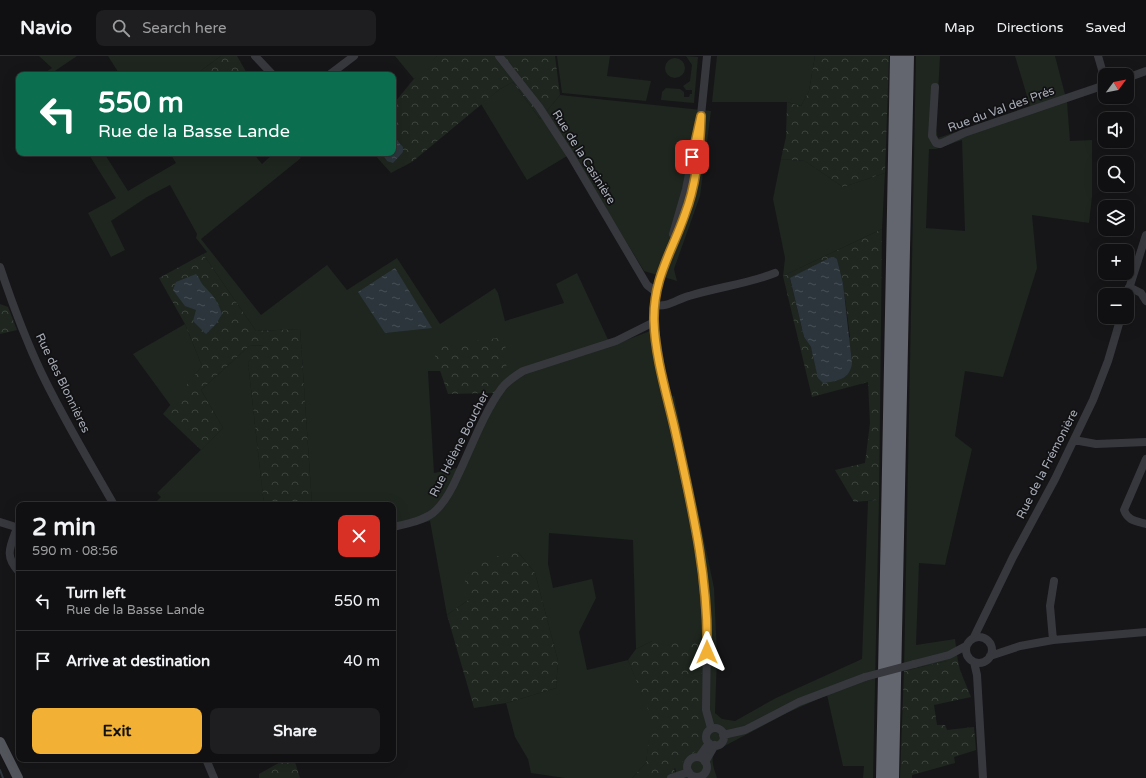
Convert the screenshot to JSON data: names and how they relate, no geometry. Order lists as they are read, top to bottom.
{
  "streets": {
    "street": [
      "Rue du Val des Prés",
      "Rue de la Casinière",
      "Rue des Blonnières",
      "Rue Hélène Boucher",
      "Rue de la Frémonière"
    ]
  },
  "north": "top right",
  "page": {
    "header": "Navio",
    "search": "Search here",
    "nav": ["Map", "Directions", "Saved"],
    "map_buttons": ["+", "−"],
    "turn": ["550 m", "Rue de la Basse Lande"],
    "heading": ["2 min", "590 m · 08:56"],
    "list": [
      {
        "name": "Turn left",
        "note": "Rue de la Basse Lande",
        "value": "550 m"
      },
      {
        "name": "Arrive at destination",
        "value": "40 m"
      }
    ],
    "buttons": ["Exit", "Share"]
  }
}
